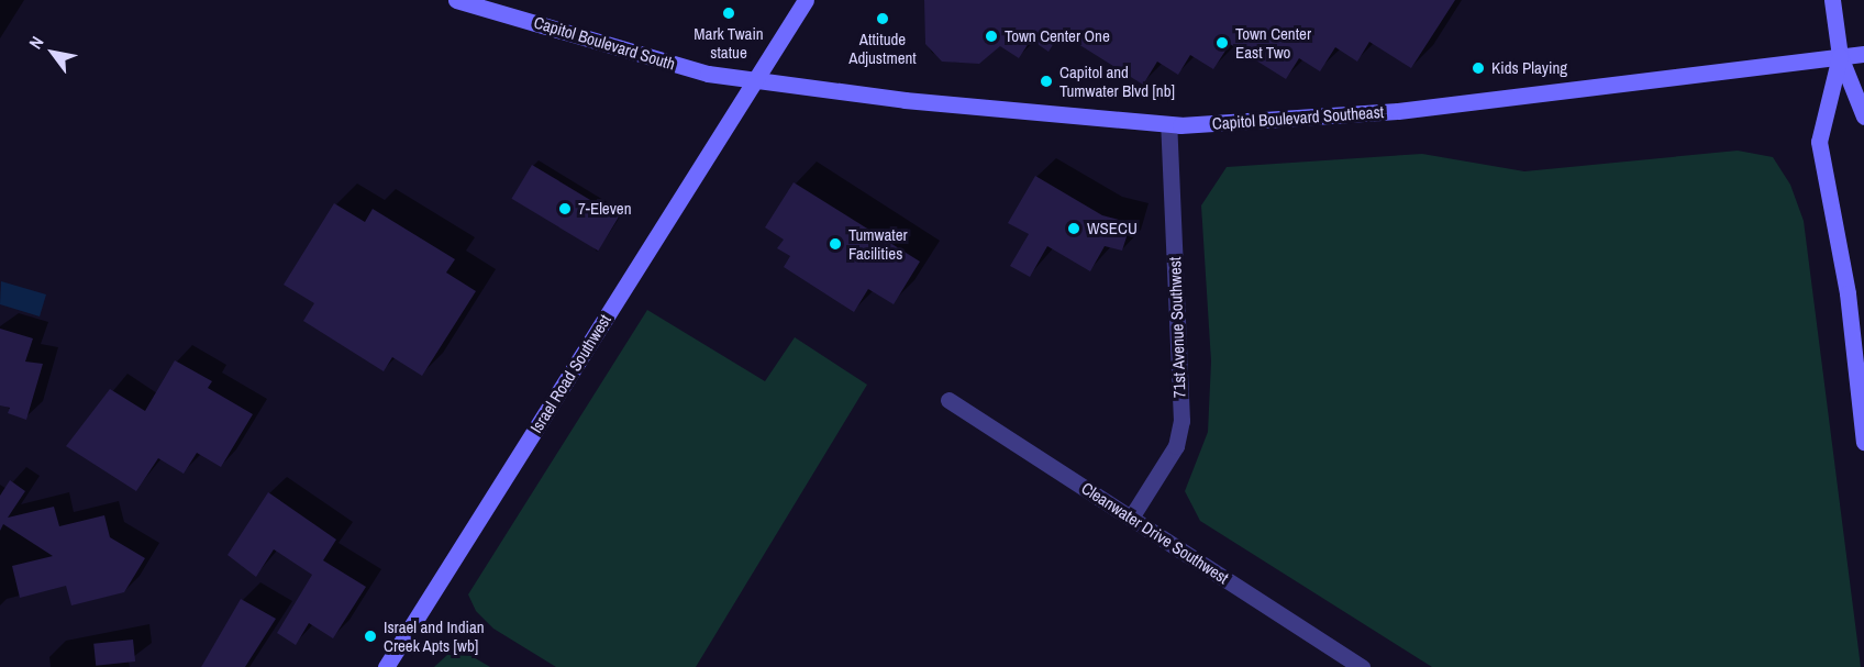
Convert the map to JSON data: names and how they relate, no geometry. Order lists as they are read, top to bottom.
{
  "streets": {
    "main road": ["Capitol Boulevard South", "Capitol Boulevard Southeast", "Israel Road Southwest"],
    "street": ["71st Avenue Southwest", "Cleanwater Drive Southwest"]
  },
  "crossings": [
    ["Capitol Boulevard South", "Capitol Boulevard Southeast"],
    ["Capitol Boulevard South", "Israel Road Southwest"],
    ["Capitol Boulevard Southeast", "71st Avenue Southwest"],
    ["Capitol Boulevard Southeast", "Israel Road Southwest"],
    ["71st Avenue Southwest", "Cleanwater Drive Southwest"]
  ],
  "places": [
    "Mark Twain statue",
    "Attitude Adjustment",
    "Town Center One",
    "Town Center East Two",
    "Kids Playing",
    "Capitol and Tumwater Blvd [nb]",
    "7-Eleven",
    "WSECU",
    "Tumwater Facilities",
    "Israel and Indian Creek Apts [wb]"
  ],
  "north": "top left"
}
